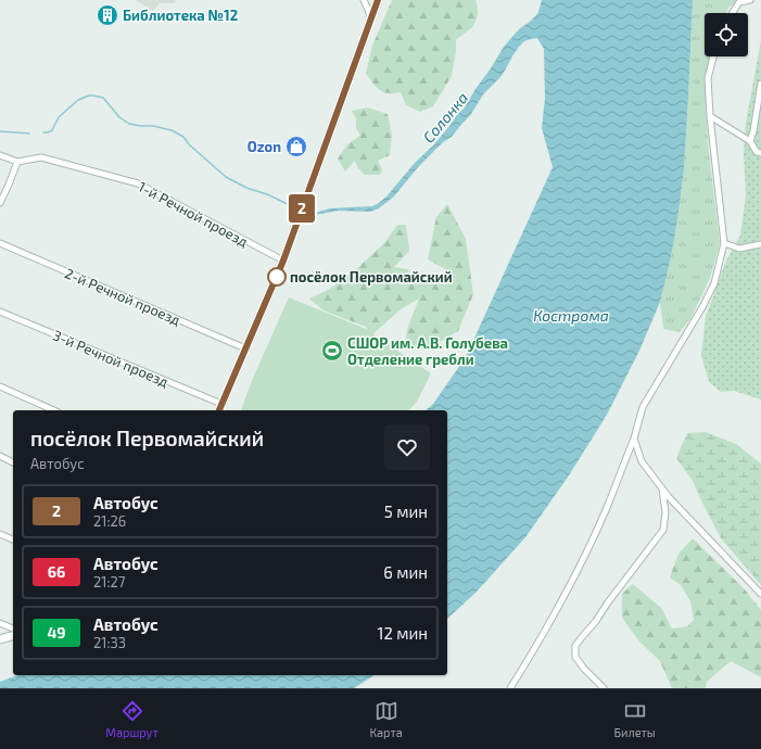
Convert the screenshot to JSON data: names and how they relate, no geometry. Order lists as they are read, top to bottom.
{
  "streets": {
    "street": ["1-й Речной проезд", "2-й Речной проезд", "3-й Речной проезд"]
  },
  "water": ["Солонка", "Кострома"],
  "places": {
    "building": ["Библиотека №12"],
    "shop": ["Ozon"],
    "other": ["посёлок Первомайский"],
    "sports": ["СШОР им. А.В. Голубева Отделение гребли"]
  },
  "lines": ["bus line 2"],
  "page": {
    "on_map": "2",
    "heading": ["посёлок Первомайский", "Автобус"],
    "list": [
      {
        "mark": "2",
        "name": "Автобус",
        "note": "21:26",
        "value": "5 мин"
      },
      {
        "mark": "66",
        "name": "Автобус",
        "note": "21:27",
        "value": "6 мин"
      },
      {
        "mark": "49",
        "name": "Автобус",
        "note": "21:33",
        "value": "12 мин"
      }
    ],
    "tabs": ["Маршрут", "Карта", "Билеты"]
  }
}
